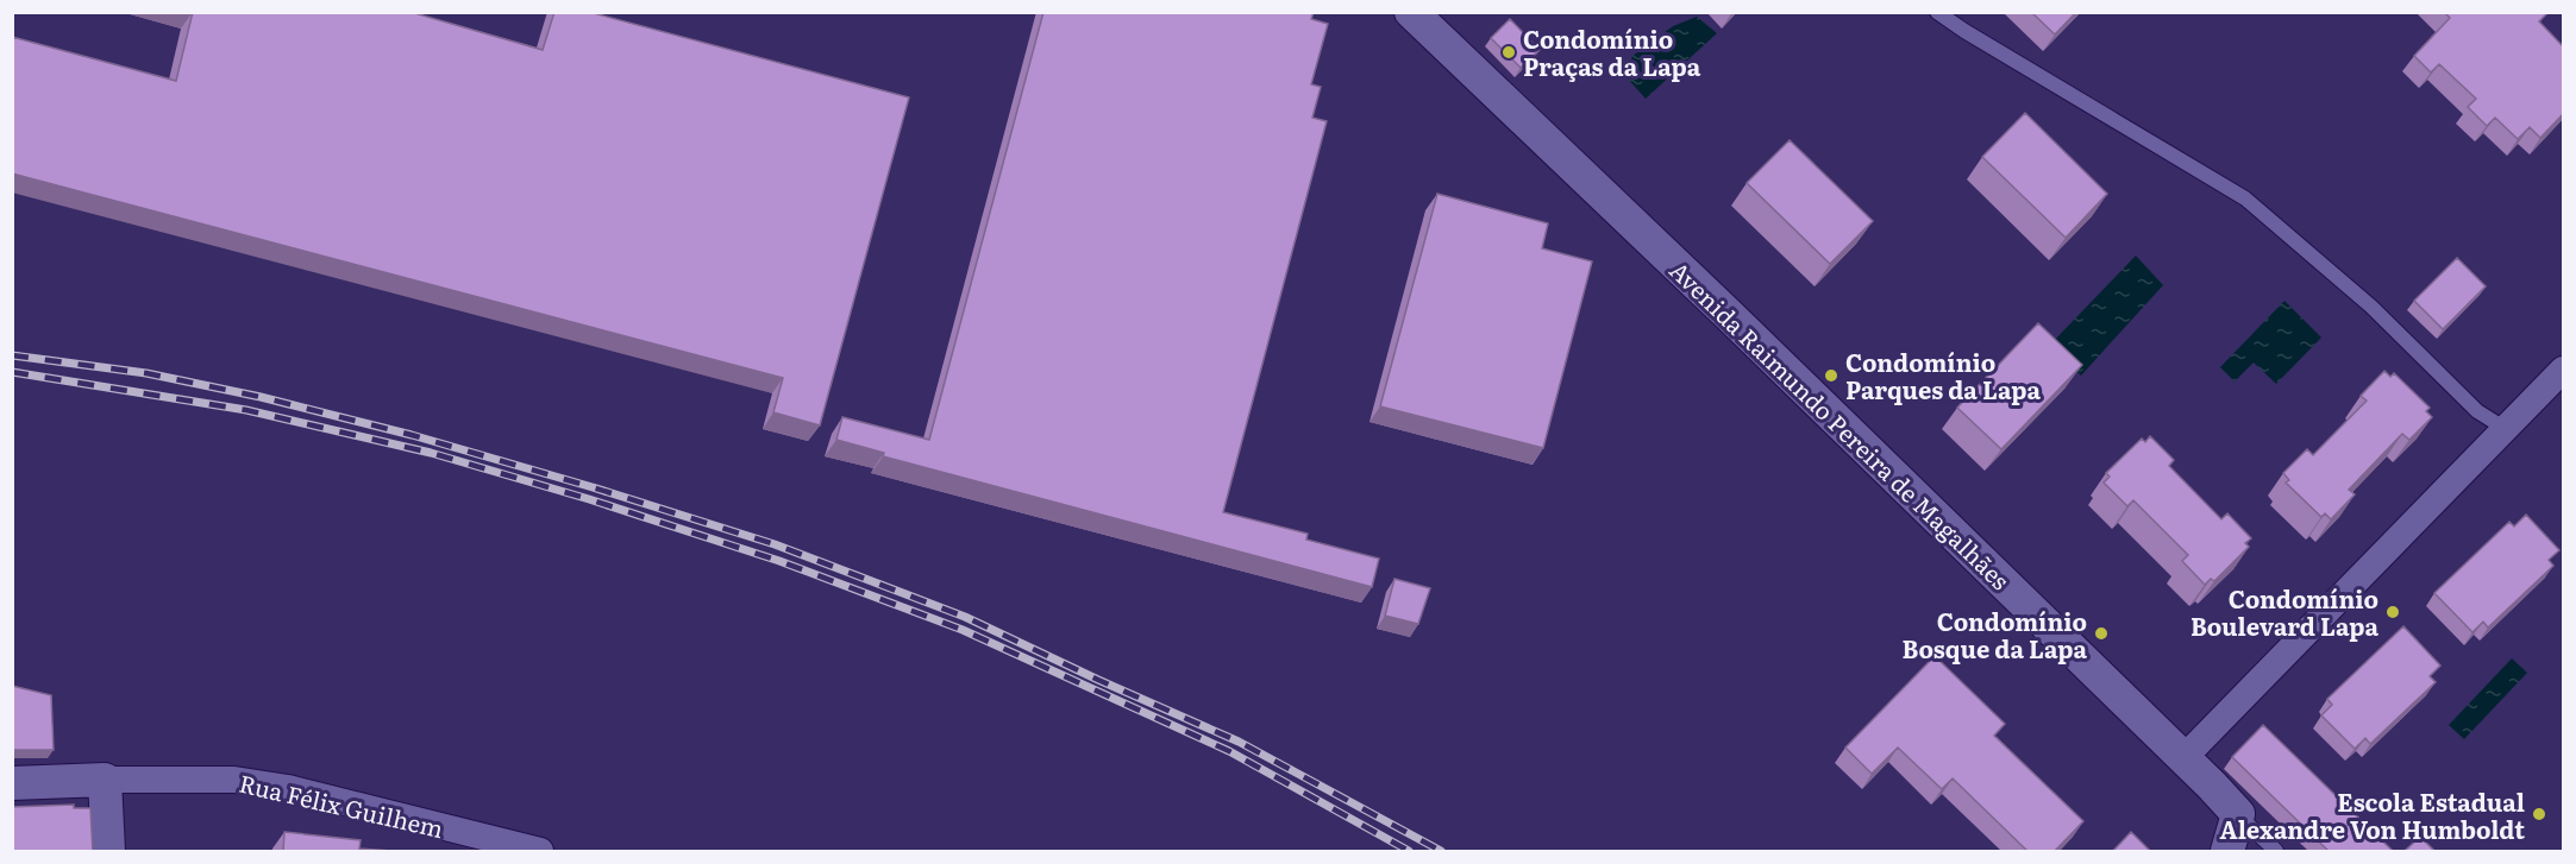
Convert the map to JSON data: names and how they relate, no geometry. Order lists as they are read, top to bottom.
{
  "streets": {
    "street": ["Avenida Raimundo Pereira de Magalhães", "Rua Félix Guilhem"]
  },
  "places": [
    "Condomínio Praças da Lapa",
    "Condomínio Parques da Lapa",
    "Condomínio Boulevard Lapa",
    "Condomínio Bosque da Lapa",
    "Escola Estadual Alexandre Von Humboldt"
  ]
}
